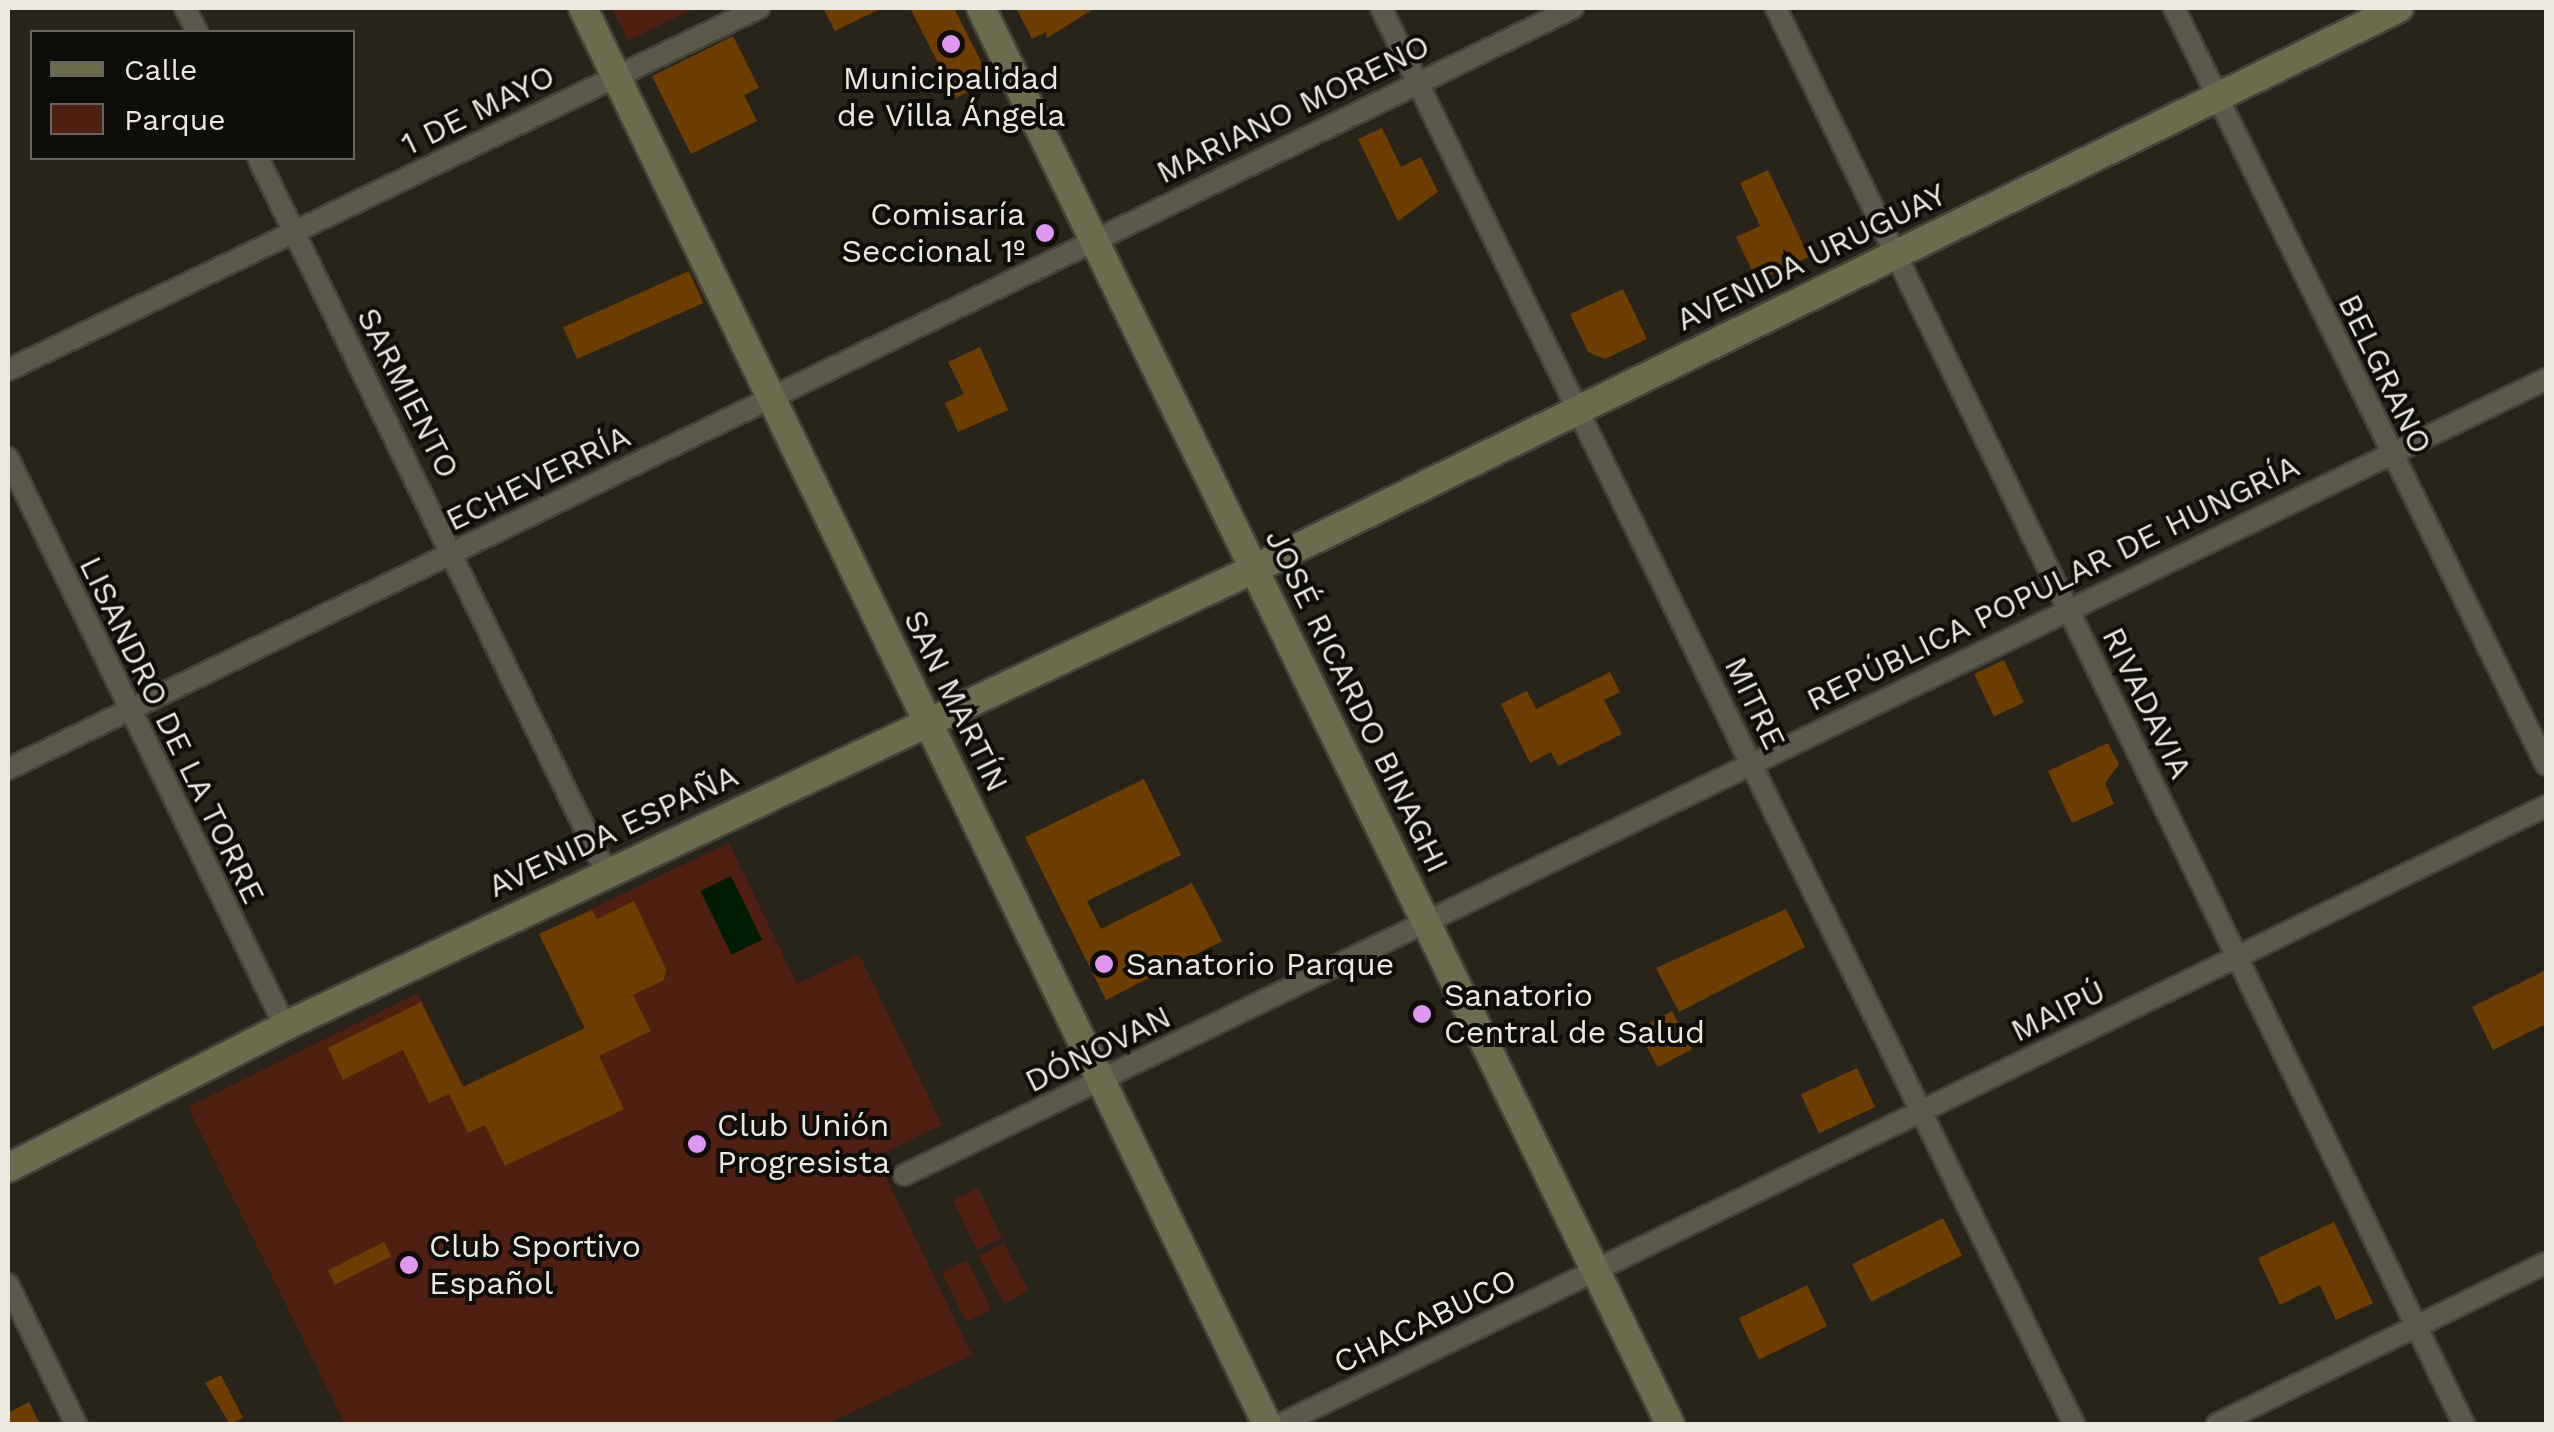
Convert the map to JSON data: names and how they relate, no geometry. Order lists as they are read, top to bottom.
{
  "streets": {
    "street": [
      "MARIANO MORENO",
      "1 DE MAYO",
      "AVENIDA URUGUAY",
      "BELGRANO",
      "SARMIENTO",
      "ECHEVERRÍA",
      "REPÚBLICA POPULAR DE HUNGRÍA",
      "SAN MARTÍN",
      "JOSÉ RICARDO BINAGHI",
      "MITRE",
      "RIVADAVIA",
      "LISANDRO DE LA TORRE",
      "AVENIDA ESPAÑA",
      "MAIPÚ",
      "DÓNOVAN",
      "CHACABUCO"
    ]
  },
  "crossings": [
    ["MARIANO MORENO", "ECHEVERRÍA"],
    ["MARIANO MORENO", "JOSÉ RICARDO BINAGHI"],
    ["MARIANO MORENO", "MITRE"],
    ["1 DE MAYO", "SARMIENTO"],
    ["1 DE MAYO", "SAN MARTÍN"],
    ["AVENIDA URUGUAY", "BELGRANO"],
    ["AVENIDA URUGUAY", "JOSÉ RICARDO BINAGHI"],
    ["AVENIDA URUGUAY", "MITRE"],
    ["AVENIDA URUGUAY", "RIVADAVIA"],
    ["AVENIDA URUGUAY", "AVENIDA ESPAÑA"],
    ["BELGRANO", "REPÚBLICA POPULAR DE HUNGRÍA"],
    ["SARMIENTO", "ECHEVERRÍA"],
    ["SARMIENTO", "AVENIDA ESPAÑA"],
    ["ECHEVERRÍA", "SAN MARTÍN"],
    ["ECHEVERRÍA", "JOSÉ RICARDO BINAGHI"],
    ["ECHEVERRÍA", "LISANDRO DE LA TORRE"],
    ["REPÚBLICA POPULAR DE HUNGRÍA", "JOSÉ RICARDO BINAGHI"],
    ["REPÚBLICA POPULAR DE HUNGRÍA", "MITRE"],
    ["REPÚBLICA POPULAR DE HUNGRÍA", "RIVADAVIA"],
    ["REPÚBLICA POPULAR DE HUNGRÍA", "DÓNOVAN"],
    ["SAN MARTÍN", "AVENIDA ESPAÑA"],
    ["SAN MARTÍN", "DÓNOVAN"],
    ["JOSÉ RICARDO BINAGHI", "AVENIDA ESPAÑA"],
    ["JOSÉ RICARDO BINAGHI", "MAIPÚ"],
    ["JOSÉ RICARDO BINAGHI", "DÓNOVAN"],
    ["JOSÉ RICARDO BINAGHI", "CHACABUCO"],
    ["MITRE", "MAIPÚ"],
    ["RIVADAVIA", "MAIPÚ"],
    ["LISANDRO DE LA TORRE", "AVENIDA ESPAÑA"],
    ["MAIPÚ", "CHACABUCO"]
  ],
  "places": [
    "Municipalidad de Villa Ángela",
    "Comisaría Seccional 1º",
    "Sanatorio Parque",
    "Sanatorio Central de Salud",
    "Club Unión Progresista",
    "Club Sportivo Español"
  ],
  "legend": ["Calle", "Parque"]
}
